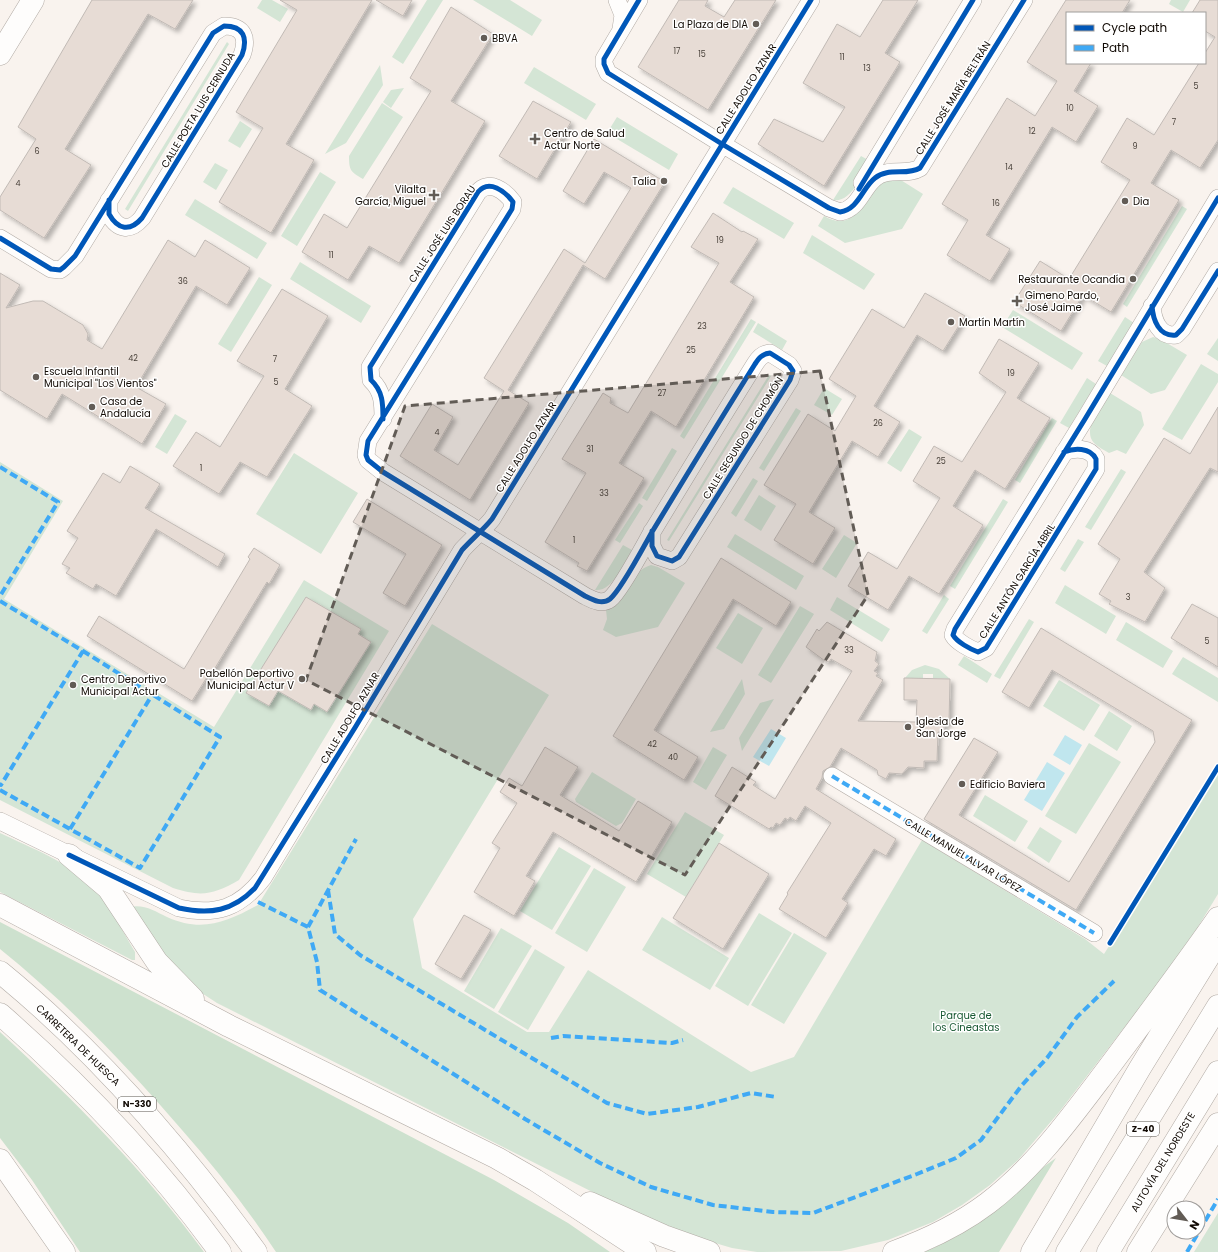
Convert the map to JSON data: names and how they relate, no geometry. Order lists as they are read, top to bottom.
{
  "streets": {
    "main road": [
      "CARRETERA DE HUESCA",
      "N-330",
      "Z-40",
      "AUTOVÍA DEL NORDESTE"
    ],
    "street": [
      "CALLE ADOLFO AZNAR",
      "CALLE JOSÉ MARÍA BELTRÁN",
      "CALLE POETA LUIS CERNUDA",
      "CALLE JOSÉ LUIS BORAU",
      "CALLE SEGUNDO DE CHOMÓN",
      "CALLE ANTÓN GARCÍA ABRIL",
      "CALLE MANUEL ALVAR LÓPEZ"
    ]
  },
  "crossings": [
    ["CALLE ADOLFO AZNAR", "CALLE JOSÉ LUIS BORAU"],
    ["CALLE ADOLFO AZNAR", "CALLE SEGUNDO DE CHOMÓN"],
    ["CALLE JOSÉ LUIS BORAU", "CALLE SEGUNDO DE CHOMÓN"]
  ],
  "parks": ["Parque de los Cineastas"],
  "places": {
    "other": [
      "La Plaza de DIA",
      "BBVA",
      "Talía",
      "Dia",
      "Restaurante Ocandía",
      "Martín Martín",
      "Escuela Infantil Municipal \"Los Vientos\"",
      "Casa de Andalucía",
      "Pabellón Deportivo Municipal Actur V",
      "Centro Deportivo Municipal Actur",
      "Iglesia de San Jorge",
      "Edificio Baviera"
    ],
    "health": ["Centro de Salud Actur Norte", "Vilalta García, Miguel", "Gimeno Pardo, José Jaime"]
  },
  "house_numbers": [
    "17",
    "15",
    "11",
    "13",
    "5",
    "10",
    "7",
    "12",
    "9",
    "6",
    "14",
    "4",
    "16",
    "19",
    "11",
    "36",
    "23",
    "25",
    "42",
    "7",
    "19",
    "5",
    "27",
    "26",
    "4",
    "31",
    "25",
    "1",
    "33",
    "1",
    "3",
    "5",
    "33",
    "42",
    "40"
  ],
  "legend": ["Cycle path", "Path"],
  "north": "bottom right"
}
